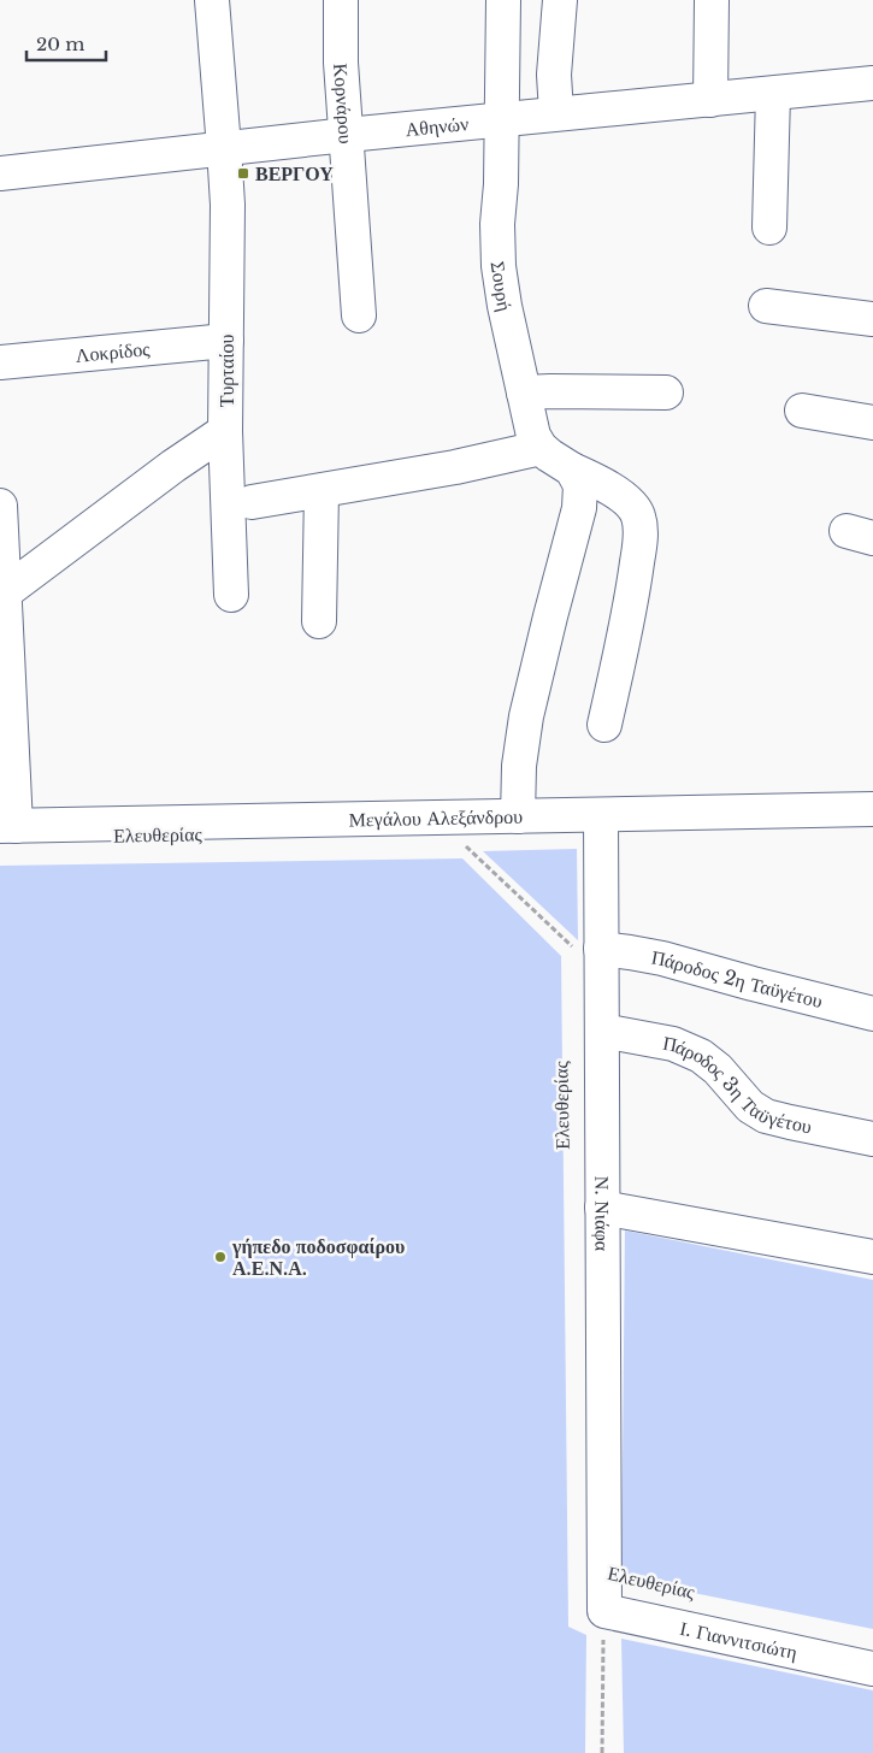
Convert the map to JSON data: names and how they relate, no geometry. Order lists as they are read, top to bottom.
{
  "streets": {
    "street": [
      "Κορνάρου",
      "Αθηνών",
      "Σουρή",
      "Λοκρίδος",
      "Τυρταίου",
      "Μεγάλου Αλεξάνδρου",
      "Πάροδος 2η Ταϋγέτου",
      "Πάροδος 3η Ταϋγέτου",
      "Ν. Νιάφα",
      "Ι. Γιαννιτσιώτη"
    ]
  },
  "crossings": [
    ["Κορνάρου", "Αθηνών"],
    ["Αθηνών", "Σουρή"],
    ["Αθηνών", "Τυρταίου"],
    ["Λοκρίδος", "Τυρταίου"],
    ["Μεγάλου Αλεξάνδρου", "Ν. Νιάφα"],
    ["Πάροδος 2η Ταϋγέτου", "Ν. Νιάφα"],
    ["Πάροδος 3η Ταϋγέτου", "Ν. Νιάφα"],
    ["Ν. Νιάφα", "Ι. Γιαννιτσιώτη"]
  ],
  "places": {
    "transit": ["ΒΕΡΓΟΥ"],
    "other": ["γήπεδο ποδοσφαίρου Α.Ε.Ν.Α."]
  },
  "scale_bar": "20 m"
}
